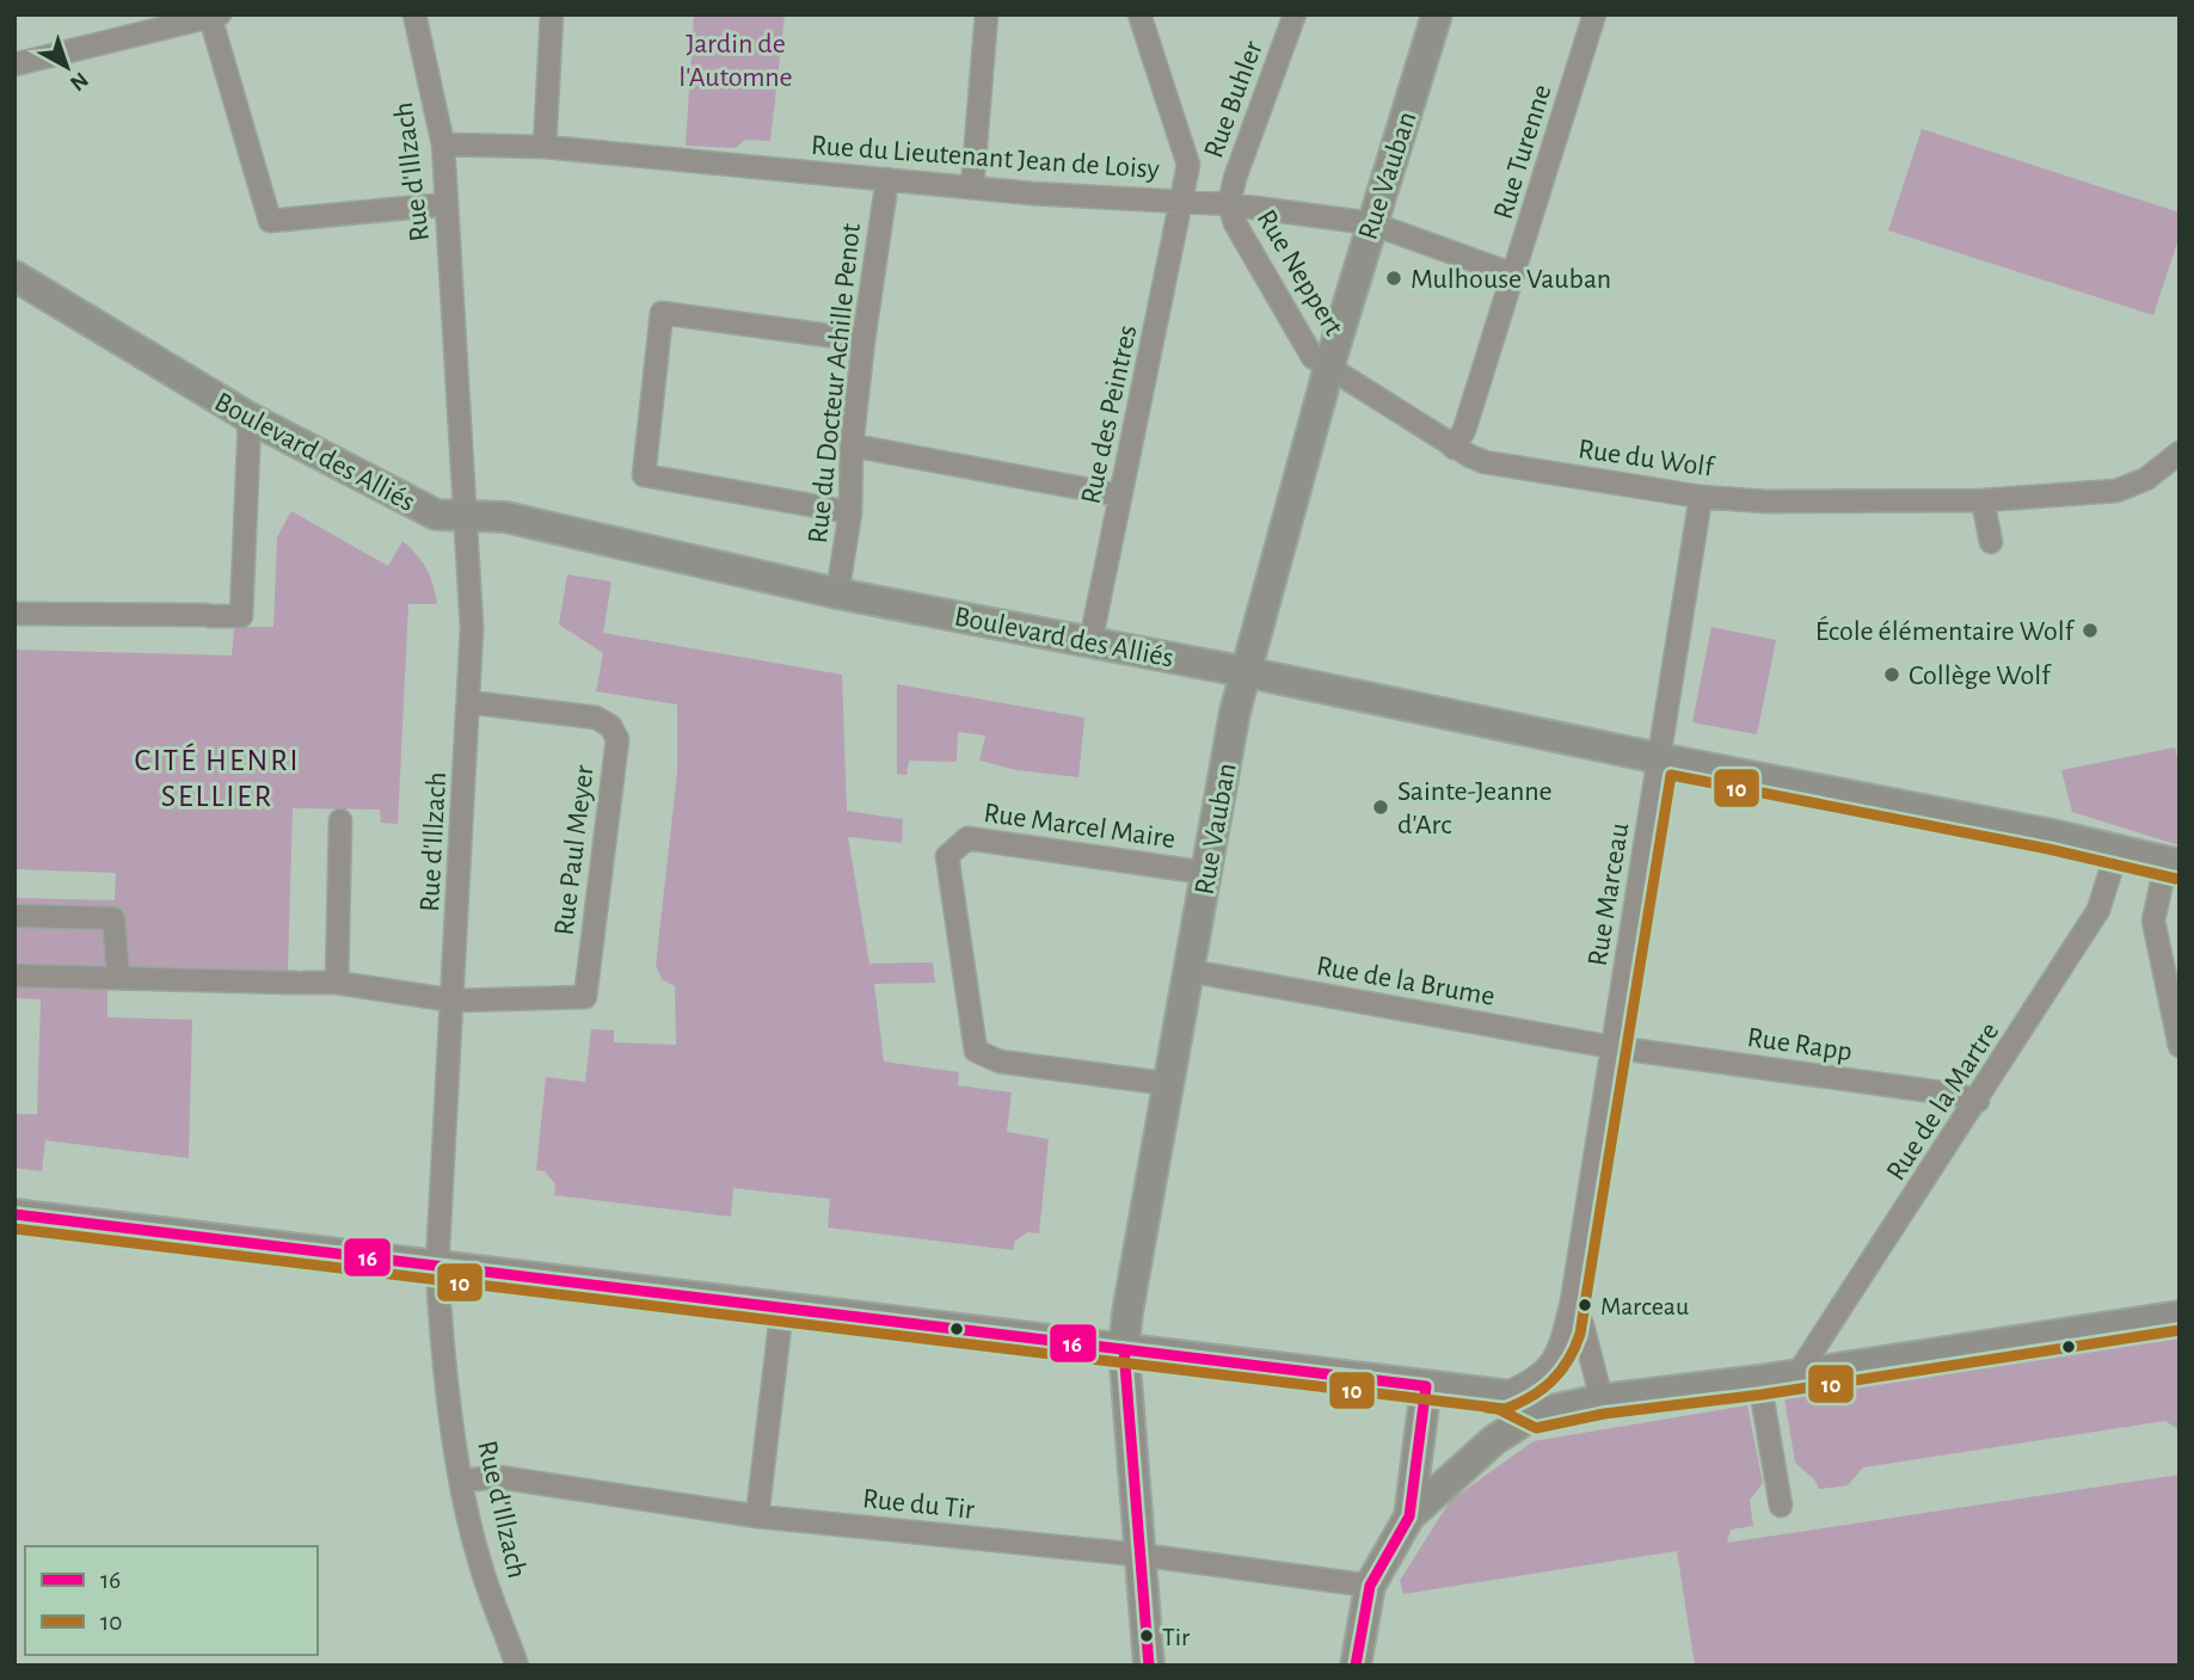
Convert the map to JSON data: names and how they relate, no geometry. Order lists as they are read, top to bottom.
{
  "streets": {
    "main road": ["Rue Vauban", "Boulevard des Alliés"],
    "street": [
      "Rue Buhler",
      "Rue Turenne",
      "Rue du Lieutenant Jean de Loisy",
      "Rue d'Illzach",
      "Rue Neppert",
      "Rue du Docteur Achille Penot",
      "Rue des Peintres",
      "Rue du Wolf",
      "Rue Marcel Maire",
      "Rue Paul Meyer",
      "Rue Marceau",
      "Rue de la Brume",
      "Rue Rapp",
      "Rue de la Martre",
      "Rue du Tir"
    ]
  },
  "crossings": [
    ["Rue Buhler", "Rue du Lieutenant Jean de Loisy"],
    ["Rue Buhler", "Rue Neppert"],
    ["Rue Turenne", "Rue du Lieutenant Jean de Loisy"],
    ["Rue Turenne", "Rue du Wolf"],
    ["Rue du Lieutenant Jean de Loisy", "Rue d'Illzach"],
    ["Rue du Lieutenant Jean de Loisy", "Rue Vauban"],
    ["Rue du Lieutenant Jean de Loisy", "Rue Neppert"],
    ["Rue du Lieutenant Jean de Loisy", "Rue du Docteur Achille Penot"],
    ["Rue du Lieutenant Jean de Loisy", "Rue des Peintres"],
    ["Rue d'Illzach", "Boulevard des Alliés"],
    ["Rue d'Illzach", "Rue Paul Meyer"],
    ["Rue d'Illzach", "Rue du Tir"],
    ["Rue Vauban", "Rue Neppert"],
    ["Rue Vauban", "Boulevard des Alliés"],
    ["Rue Vauban", "Rue du Wolf"],
    ["Rue Vauban", "Rue Marcel Maire"],
    ["Rue Vauban", "Rue de la Brume"],
    ["Rue Vauban", "Rue du Tir"],
    ["Rue Neppert", "Rue du Wolf"],
    ["Rue du Docteur Achille Penot", "Boulevard des Alliés"],
    ["Rue des Peintres", "Boulevard des Alliés"],
    ["Boulevard des Alliés", "Rue Marceau"],
    ["Boulevard des Alliés", "Rue de la Martre"],
    ["Rue du Wolf", "Rue Marceau"],
    ["Rue Marceau", "Rue de la Brume"],
    ["Rue Marceau", "Rue Rapp"],
    ["Rue de la Brume", "Rue Rapp"],
    ["Rue Rapp", "Rue de la Martre"]
  ],
  "districts": ["CITÉ HENRI SELLIER"],
  "parks": ["Jardin de l'Automne"],
  "places": [
    "Mulhouse Vauban",
    "École élémentaire Wolf",
    "Collège Wolf",
    "Sainte-Jeanne d'Arc",
    "Marceau",
    "Tir"
  ],
  "lines": ["transit line 10", "transit line 16"],
  "legend": ["16", "10"],
  "north": "bottom right"
}
